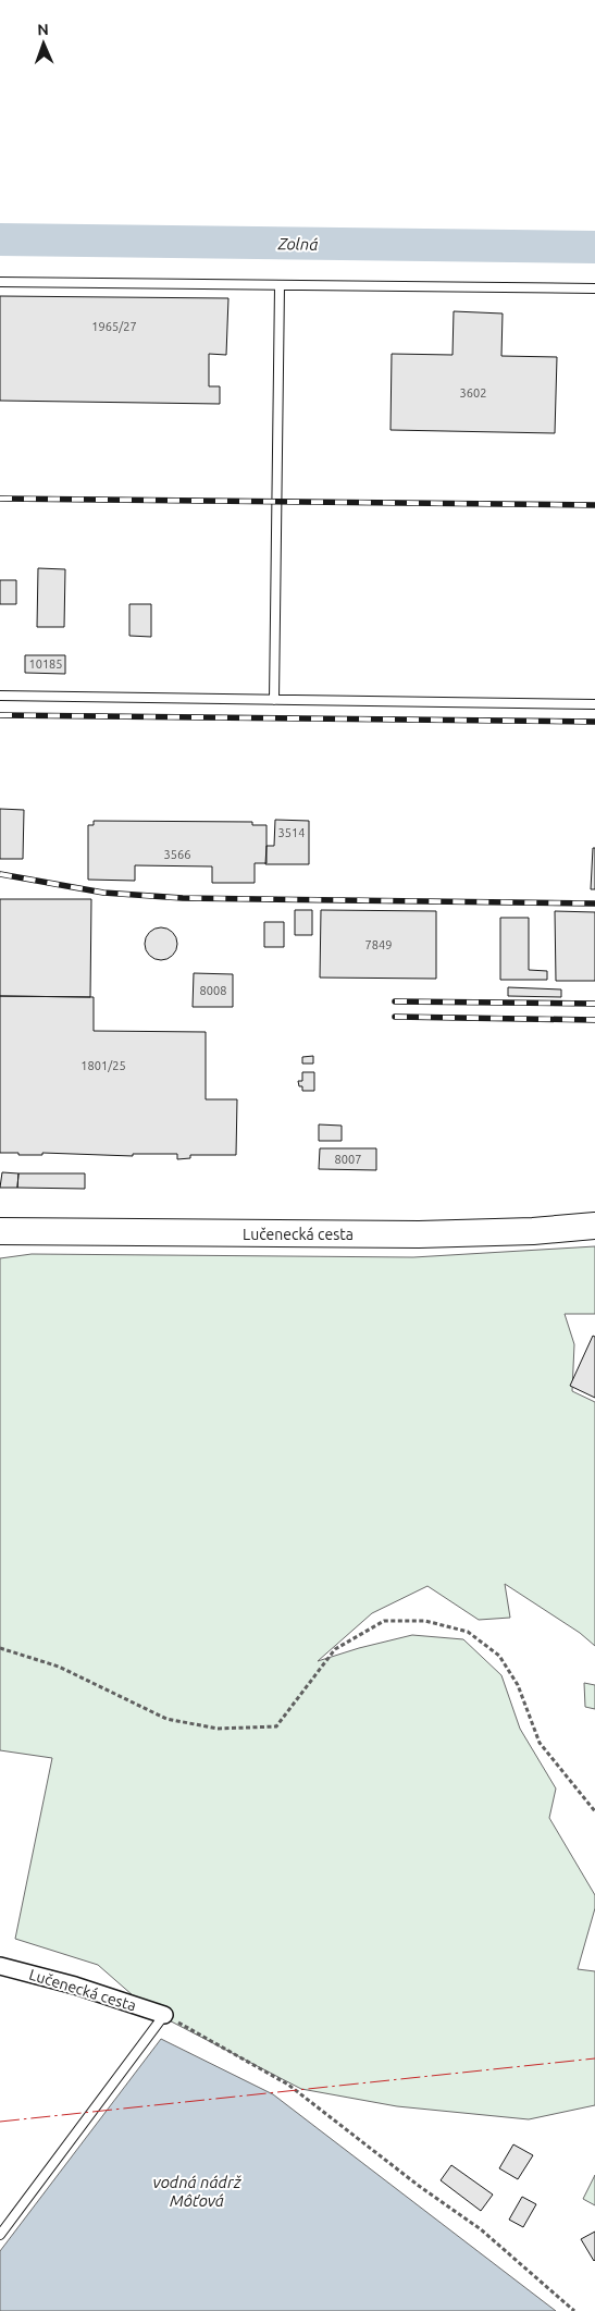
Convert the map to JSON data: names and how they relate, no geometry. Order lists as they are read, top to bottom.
{
  "streets": {
    "main road": ["Lučenecká cesta"]
  },
  "water": ["Zolná", "vodná nádrž Môťová"],
  "house_numbers": [
    "1965/27",
    "3602",
    "10185",
    "3514",
    "3566",
    "7849",
    "8008",
    "1801/25",
    "8007"
  ],
  "north": "top"
}
